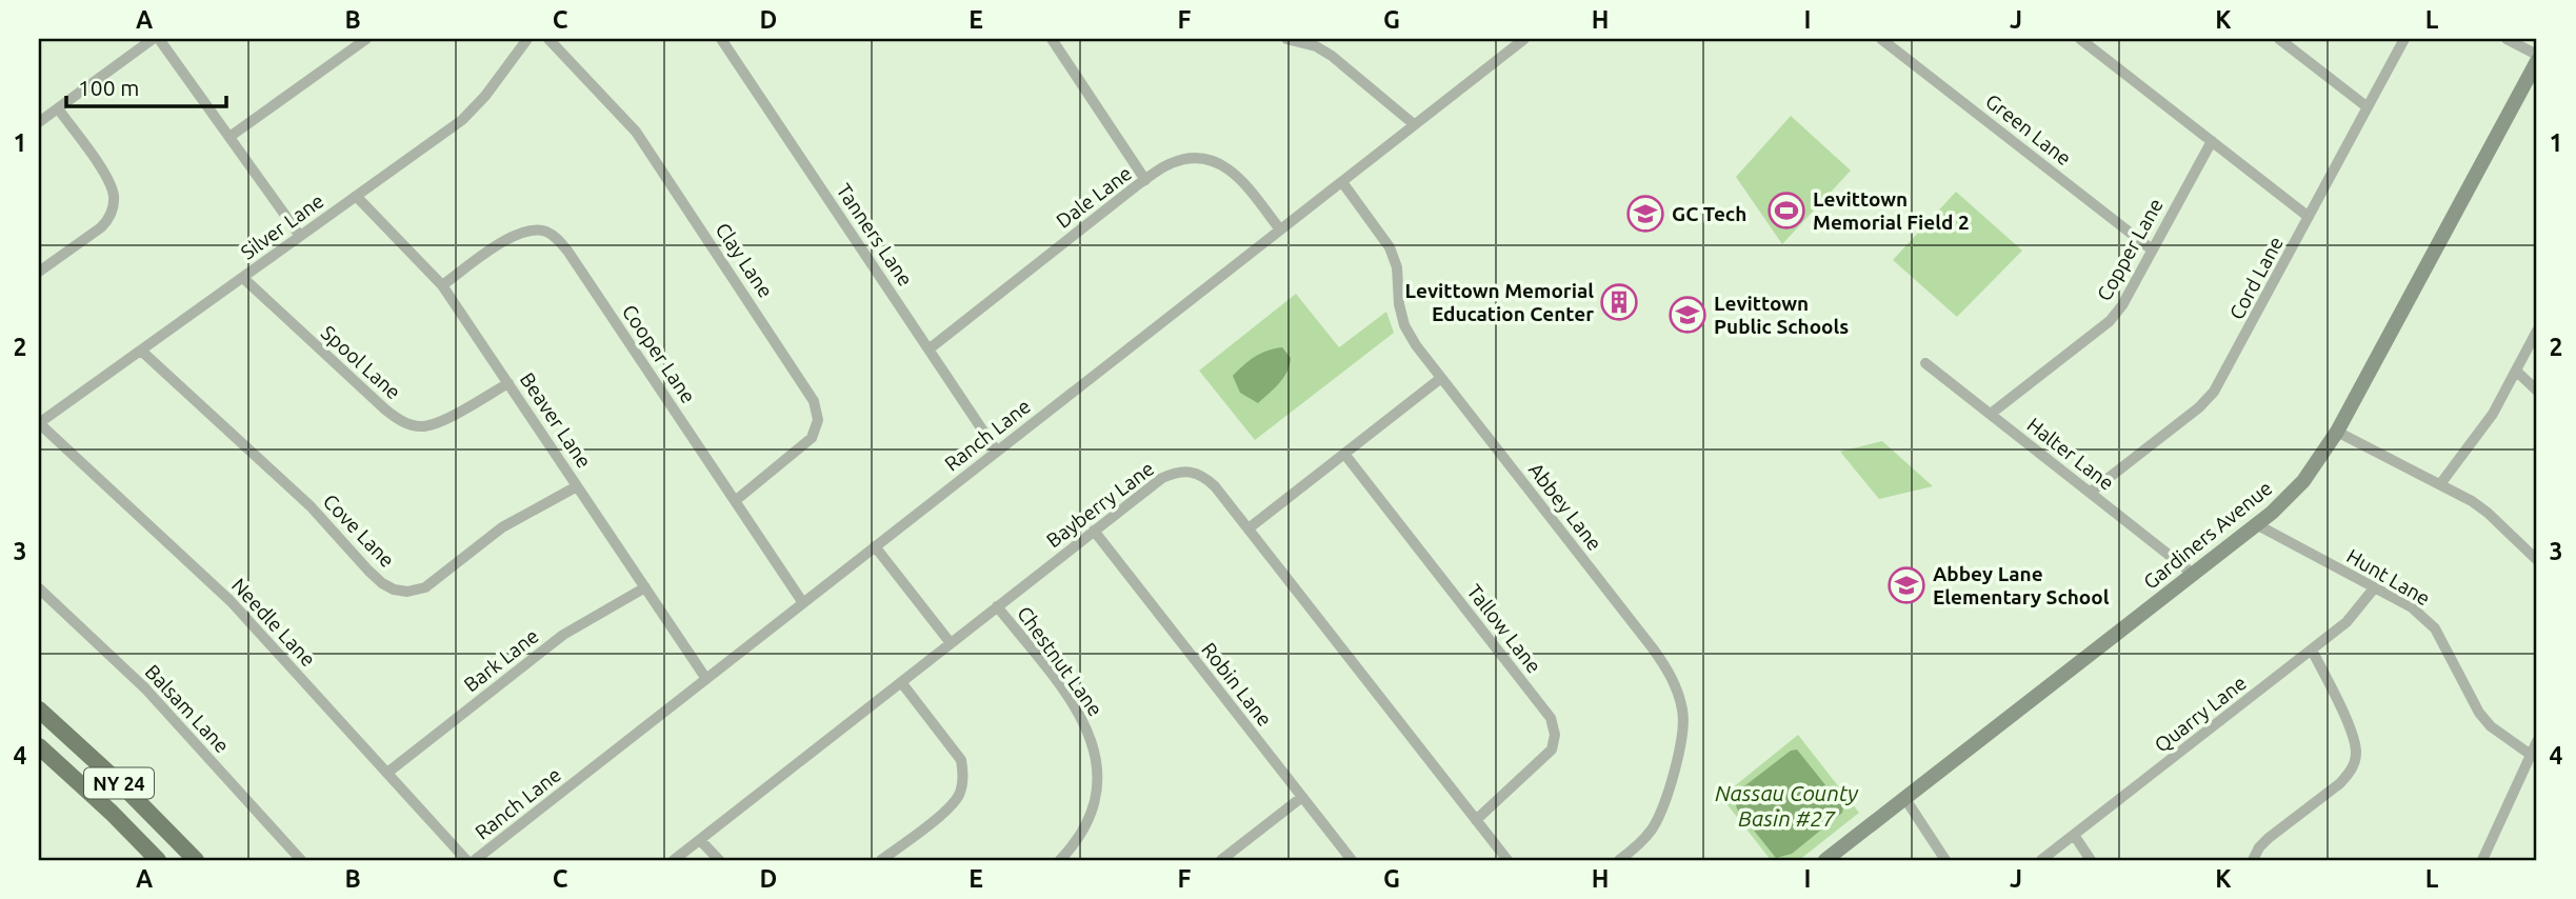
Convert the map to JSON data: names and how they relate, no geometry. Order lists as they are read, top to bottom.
{
  "streets": {
    "main road": ["Gardiners Avenue", "NY 24"],
    "street": [
      "Green Lane",
      "Dale Lane",
      "Silver Lane",
      "Tanners Lane",
      "Copper Lane",
      "Clay Lane",
      "Cord Lane",
      "Cooper Lane",
      "Spool Lane",
      "Beaver Lane",
      "Ranch Lane",
      "Halter Lane",
      "Bayberry Lane",
      "Abbey Lane",
      "Cove Lane",
      "Hunt Lane",
      "Needle Lane",
      "Tallow Lane",
      "Bark Lane",
      "Chestnut Lane",
      "Robin Lane",
      "Balsam Lane",
      "Quarry Lane"
    ]
  },
  "crossings": [
    ["Green Lane", "Copper Lane"],
    ["Dale Lane", "Tanners Lane"],
    ["Dale Lane", "Ranch Lane"],
    ["Silver Lane", "Spool Lane"],
    ["Silver Lane", "Beaver Lane"],
    ["Silver Lane", "Cove Lane"],
    ["Silver Lane", "Needle Lane"],
    ["Tanners Lane", "Ranch Lane"],
    ["Copper Lane", "Halter Lane"],
    ["Clay Lane", "Cooper Lane"],
    ["Cord Lane", "Halter Lane"],
    ["Cooper Lane", "Beaver Lane"],
    ["Cooper Lane", "Ranch Lane"],
    ["Spool Lane", "Beaver Lane"],
    ["Beaver Lane", "Ranch Lane"],
    ["Beaver Lane", "Cove Lane"],
    ["Beaver Lane", "Bark Lane"],
    ["Ranch Lane", "Abbey Lane"],
    ["Halter Lane", "Gardiners Avenue"],
    ["Bayberry Lane", "Tallow Lane"],
    ["Bayberry Lane", "Chestnut Lane"],
    ["Bayberry Lane", "Robin Lane"],
    ["Gardiners Avenue", "Hunt Lane"],
    ["Hunt Lane", "Quarry Lane"],
    ["Needle Lane", "Bark Lane"]
  ],
  "water": ["Nassau County Basin #27"],
  "places": {
    "sports": ["Levittown Memorial Field 2"],
    "school or university": ["GC Tech", "Levittown Public Schools", "Abbey Lane Elementary School"],
    "building": ["Levittown Memorial Education Center"]
  },
  "scale_bar": "100 m",
  "grid": {
    "columns": [
      "A",
      "B",
      "C",
      "D",
      "E",
      "F",
      "G",
      "H",
      "I",
      "J",
      "K",
      "L"
    ],
    "rows": [
      "1",
      "2",
      "3",
      "4"
    ]
  }
}
